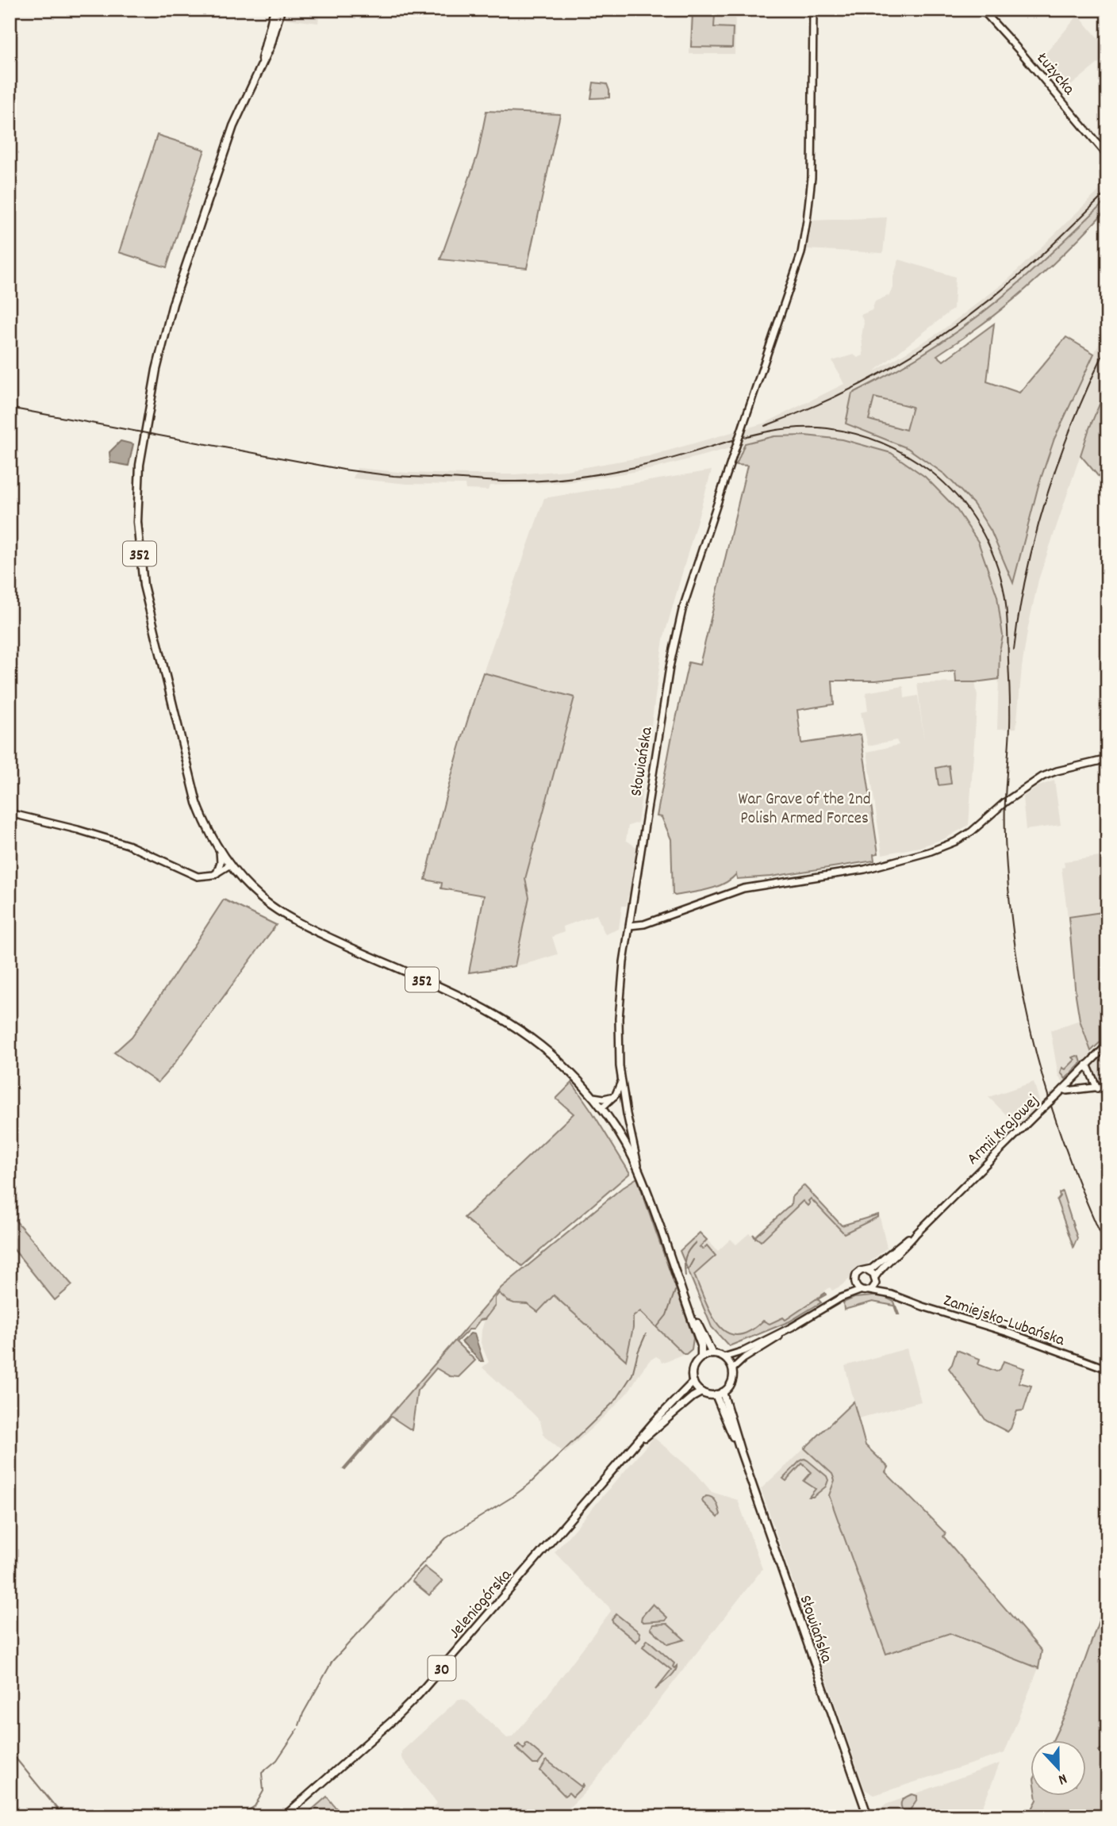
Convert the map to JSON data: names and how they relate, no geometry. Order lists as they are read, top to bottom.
{
  "streets": {
    "main road": [
      "352",
      "Słowiańska",
      "Jeleniogórska",
      "30"
    ],
    "street": ["Łużycka", "Armii Krajowej", "Zamiejsko-Lubańska"]
  },
  "crossings": [
    ["352", "Słowiańska"],
    ["352", "Jeleniogórska"],
    ["352", "30"],
    ["Słowiańska", "Jeleniogórska"],
    ["Słowiańska", "30"],
    ["Armii Krajowej", "Zamiejsko-Lubańska"],
    ["Jeleniogórska", "30"]
  ],
  "parks": ["War Grave of the 2nd Polish Armed Forces"],
  "north": "bottom"
}
